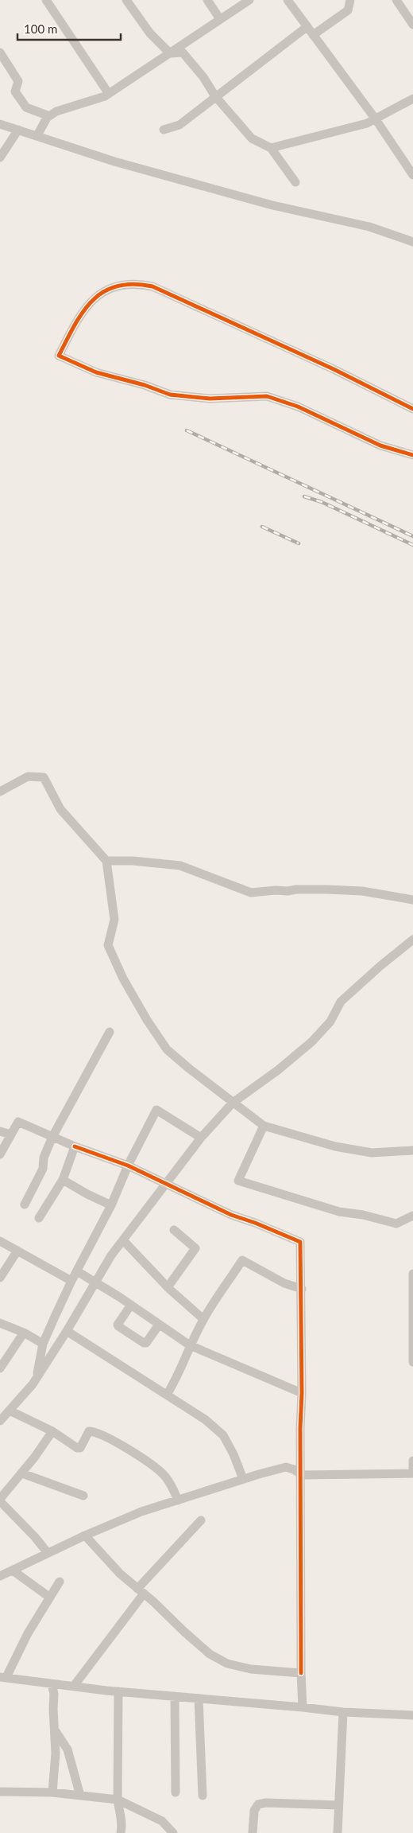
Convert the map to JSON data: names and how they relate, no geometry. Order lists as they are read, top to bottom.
{
  "scale_bar": "100 m"
}
